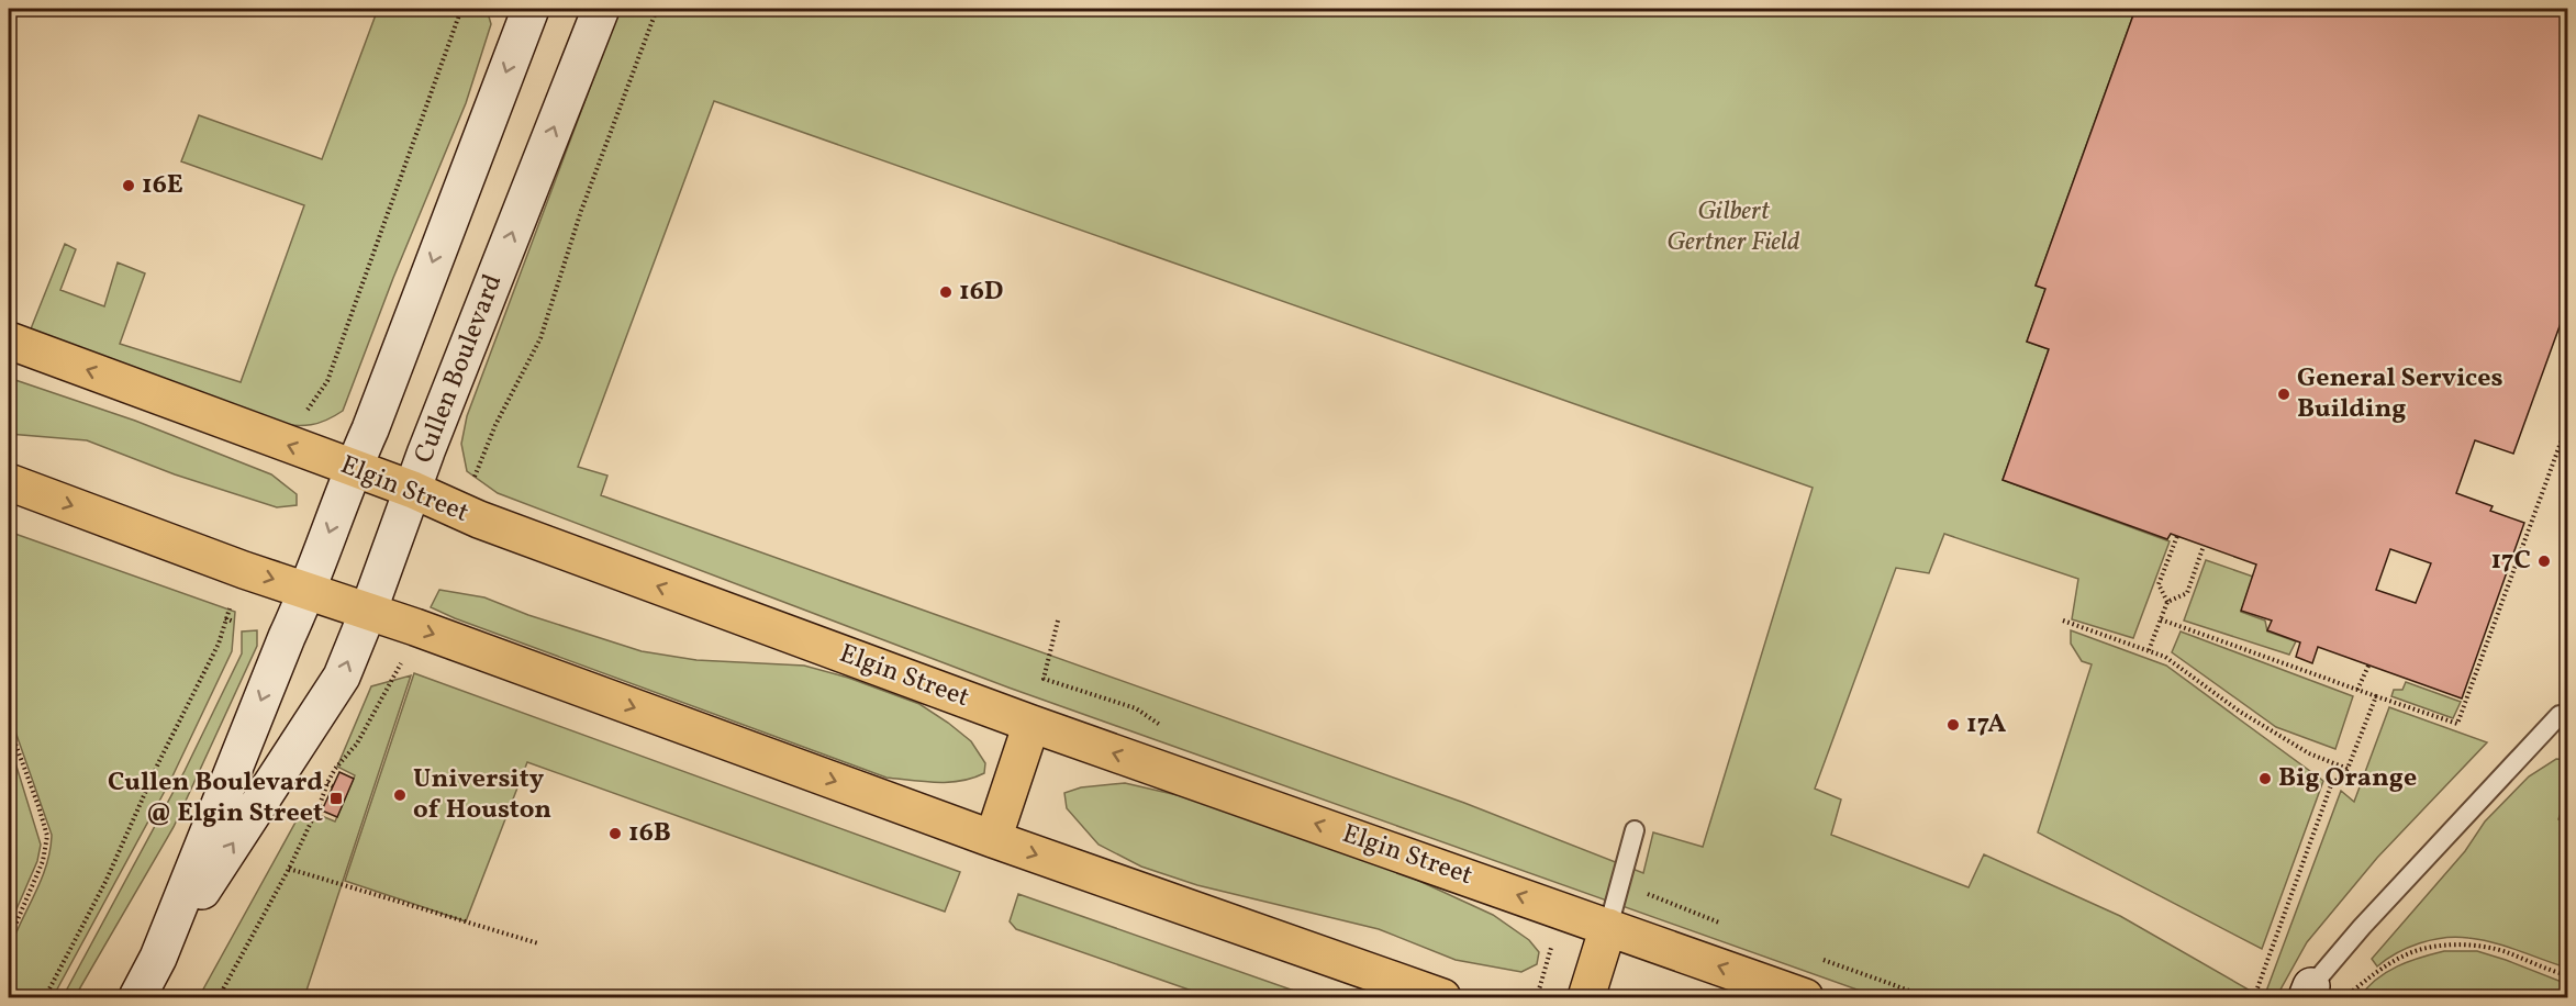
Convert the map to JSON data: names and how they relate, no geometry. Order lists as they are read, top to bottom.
{
  "streets": {
    "main road": ["Elgin Street"],
    "street": ["Cullen Boulevard"]
  },
  "crossings": [
    ["Cullen Boulevard", "Elgin Street"]
  ],
  "parks": ["Gilbert Gertner Field"],
  "places": {
    "other": [
      "16E",
      "16D",
      "General Services Building",
      "17C",
      "17A",
      "Big Orange",
      "University of Houston",
      "16B"
    ],
    "transit": ["Cullen Boulevard @ Elgin Street"]
  }
}
